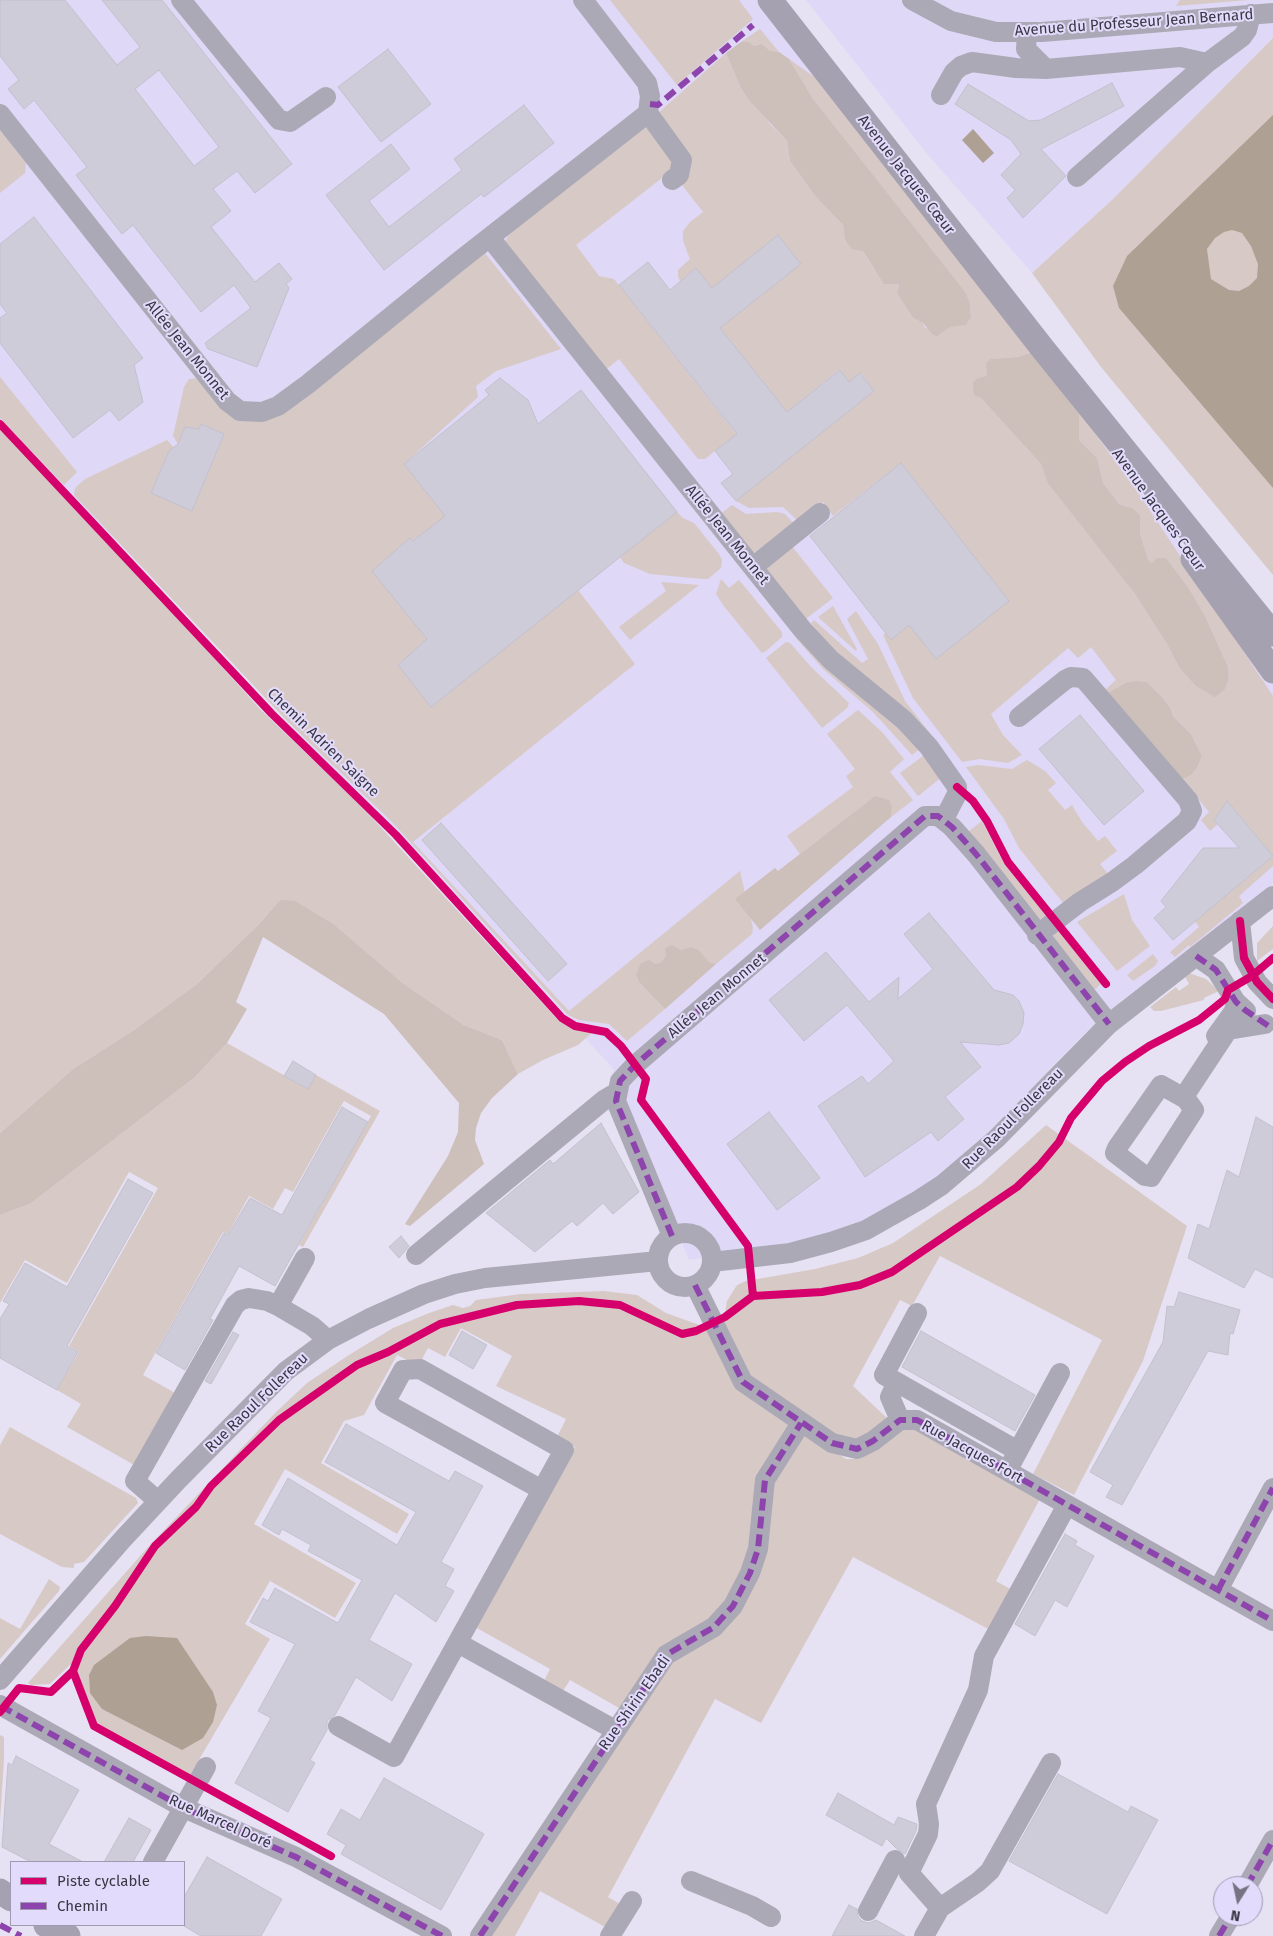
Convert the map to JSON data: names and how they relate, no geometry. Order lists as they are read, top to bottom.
{
  "streets": {
    "main road": ["Avenue Jacques Cœur"],
    "street": [
      "Avenue du Professeur Jean Bernard",
      "Allée Jean Monnet",
      "Rue Raoul Follereau",
      "Rue Jacques Fort",
      "Rue Shirin Ebadi",
      "Rue Marcel Doré"
    ],
    "cycle path": ["Chemin Adrien Saigne"]
  },
  "crossings": [
    ["Rue Raoul Follereau", "Rue Jacques Fort"],
    ["Rue Jacques Fort", "Rue Shirin Ebadi"]
  ],
  "legend": ["Piste cyclable", "Chemin"],
  "north": "bottom"
}
